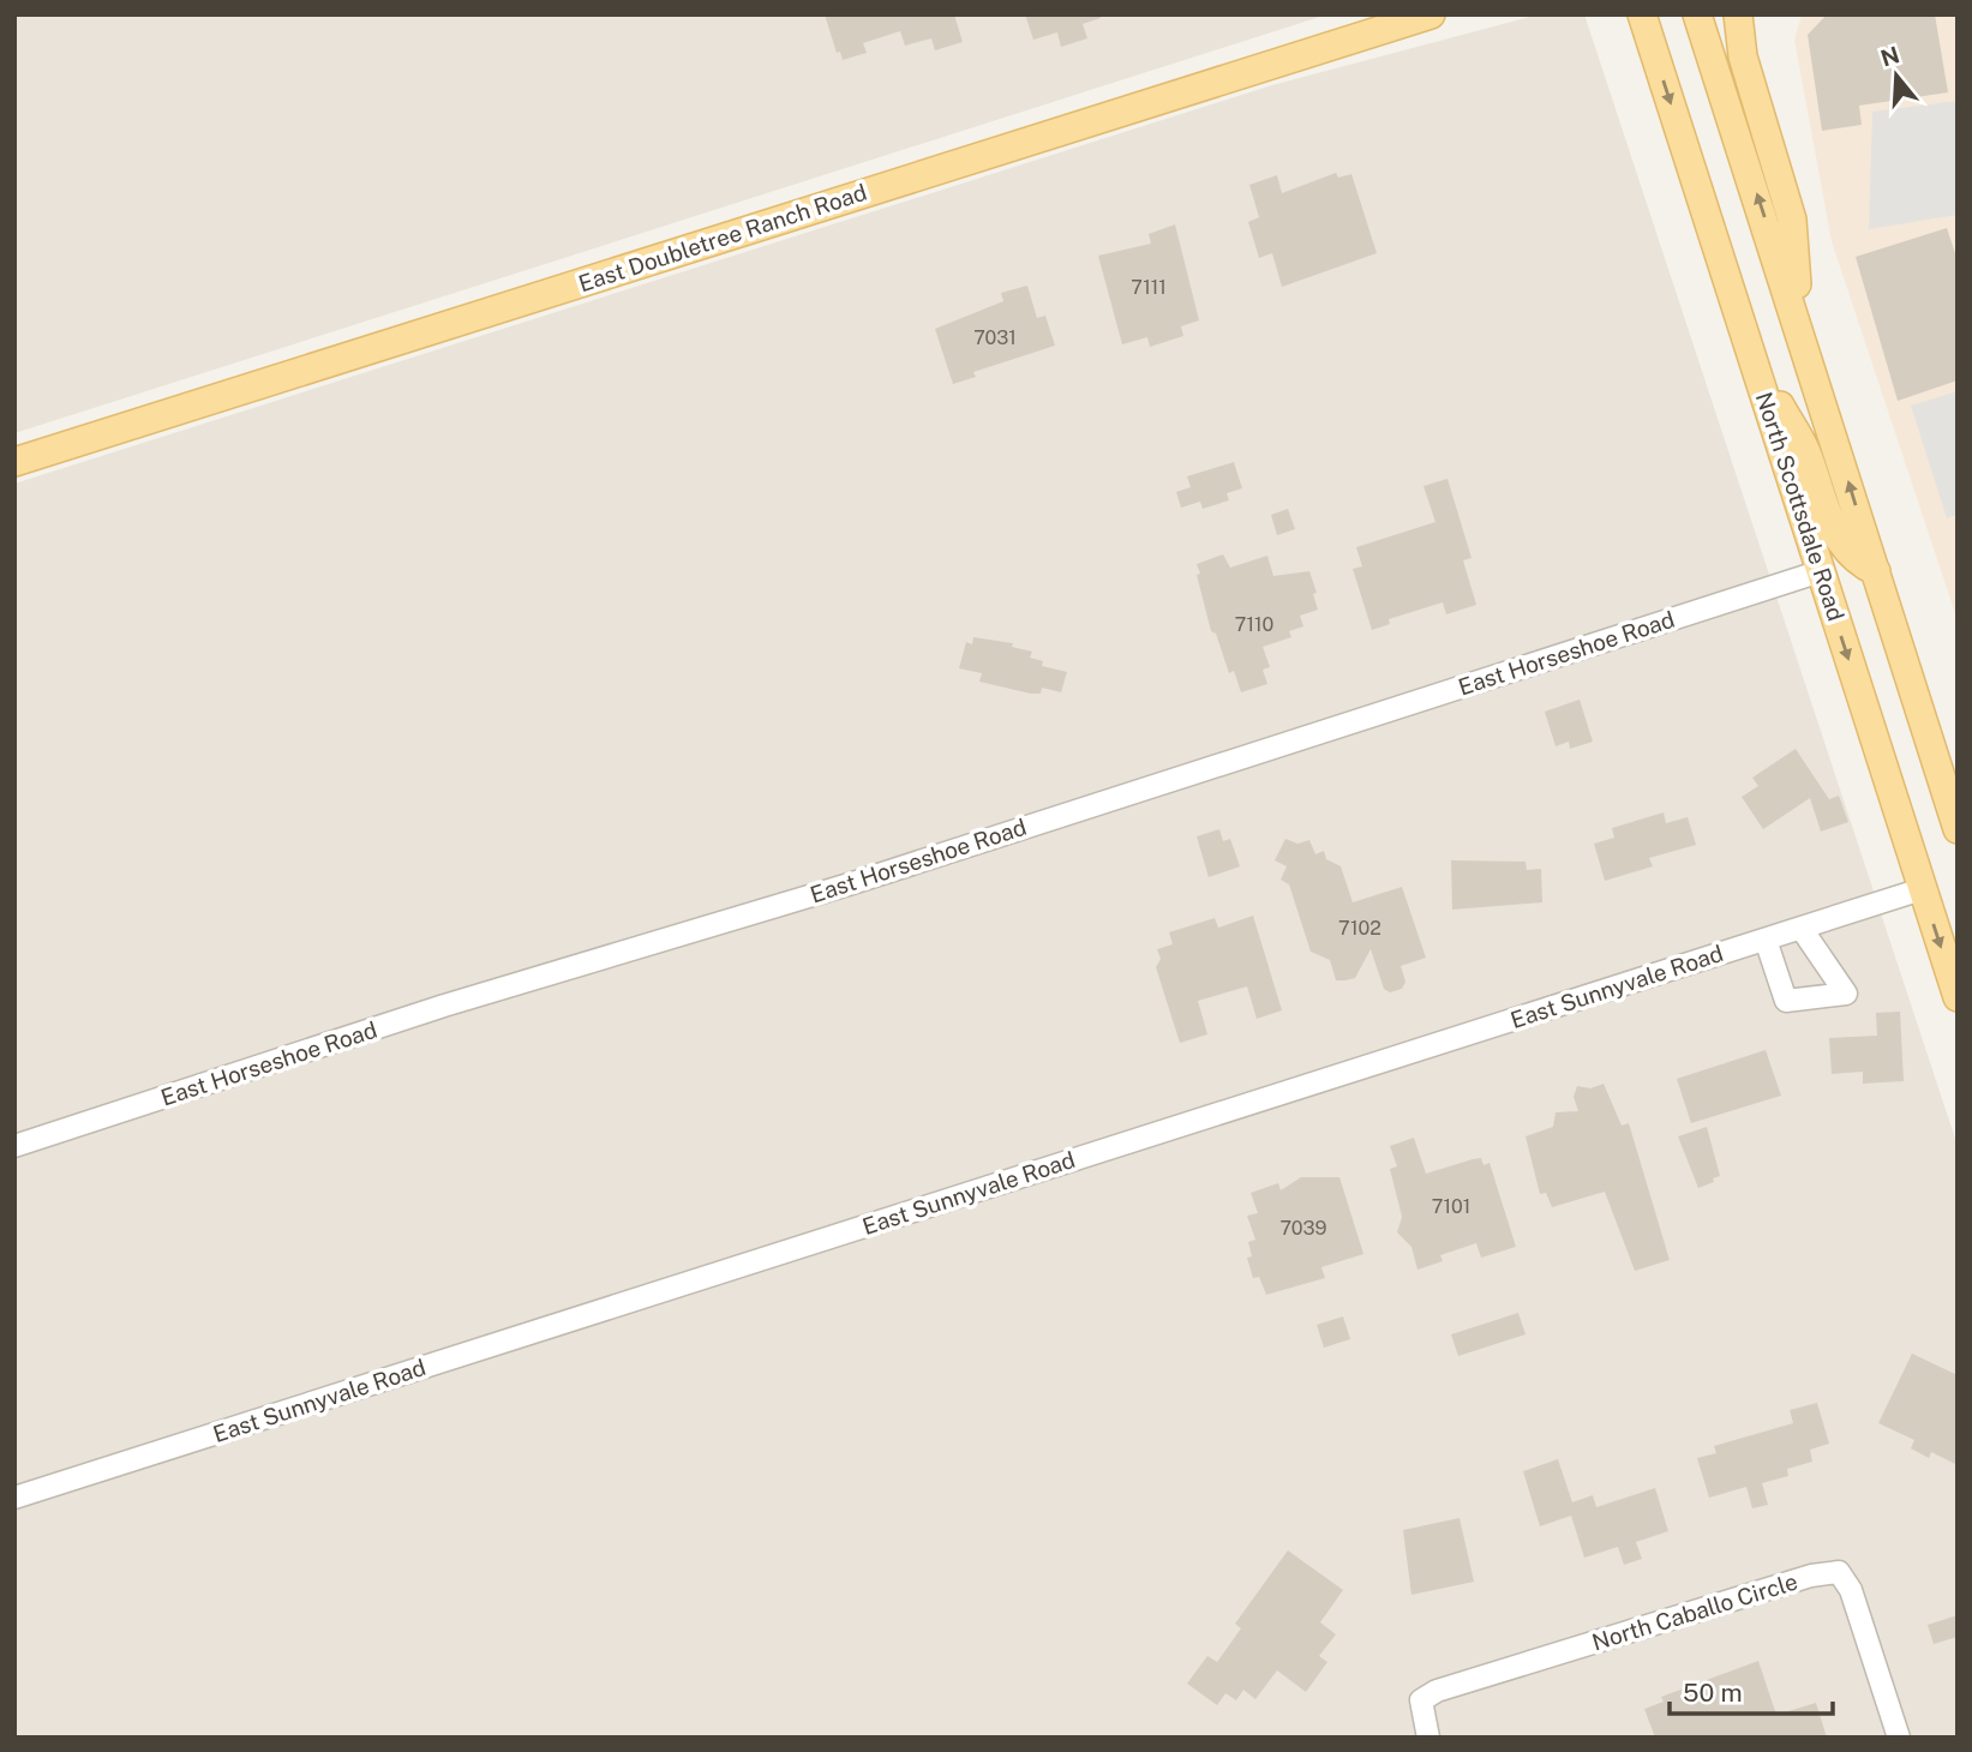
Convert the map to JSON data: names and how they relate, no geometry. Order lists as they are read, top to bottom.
{
  "streets": {
    "main road": ["East Doubletree Ranch Road", "North Scottsdale Road"],
    "street": ["East Horseshoe Road", "East Sunnyvale Road", "North Caballo Circle"]
  },
  "crossings": [
    ["North Scottsdale Road", "East Horseshoe Road"],
    ["North Scottsdale Road", "East Sunnyvale Road"]
  ],
  "house_numbers": [
    "7111",
    "7031",
    "7110",
    "7102",
    "7101",
    "7039"
  ],
  "scale_bar": "50 m",
  "north": "top"
}
